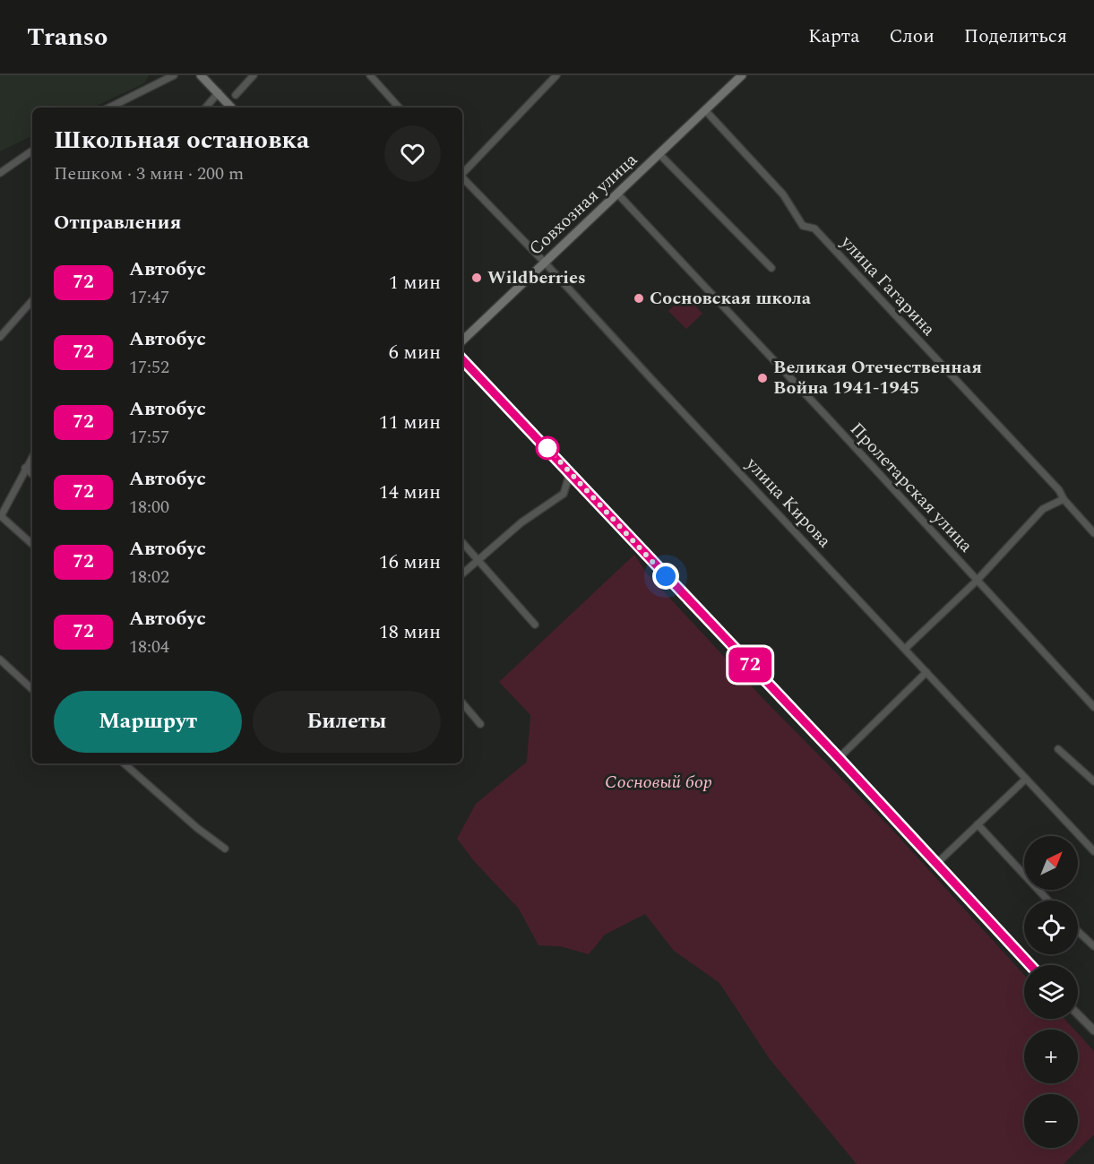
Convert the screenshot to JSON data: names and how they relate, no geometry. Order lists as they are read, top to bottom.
{
  "streets": {
    "main road": ["Совхозная улица"],
    "street": ["улица Гагарина", "Пролетарская улица", "улица Кирова"]
  },
  "crossings": [
    ["Совхозная улица", "улица Гагарина"],
    ["Совхозная улица", "Пролетарская улица"],
    ["Совхозная улица", "улица Кирова"]
  ],
  "parks": ["Сосновый бор"],
  "places": ["Wildberries", "Сосновская школа", "Великая Отечественная Война 1941-1945"],
  "lines": ["bus line 72"],
  "north": "top right",
  "page": {
    "header": "Transo",
    "nav": ["Карта", "Слои", "Поделиться"],
    "on_map": "72",
    "heading": [
      ["Школьная остановка", "Пешком · 3 мин · 200 m"],
      "Отправления"
    ],
    "list": [
      {
        "mark": "72",
        "name": "Автобус",
        "note": "17:47",
        "value": "1 мин"
      },
      {
        "mark": "72",
        "name": "Автобус",
        "note": "17:52",
        "value": "6 мин"
      },
      {
        "mark": "72",
        "name": "Автобус",
        "note": "17:57",
        "value": "11 мин"
      },
      {
        "mark": "72",
        "name": "Автобус",
        "note": "18:00",
        "value": "14 мин"
      },
      {
        "mark": "72",
        "name": "Автобус",
        "note": "18:02",
        "value": "16 мин"
      },
      {
        "mark": "72",
        "name": "Автобус",
        "note": "18:04",
        "value": "18 мин"
      }
    ],
    "buttons": ["Маршрут", "Билеты"],
    "map_buttons": ["+", "−"]
  }
}
